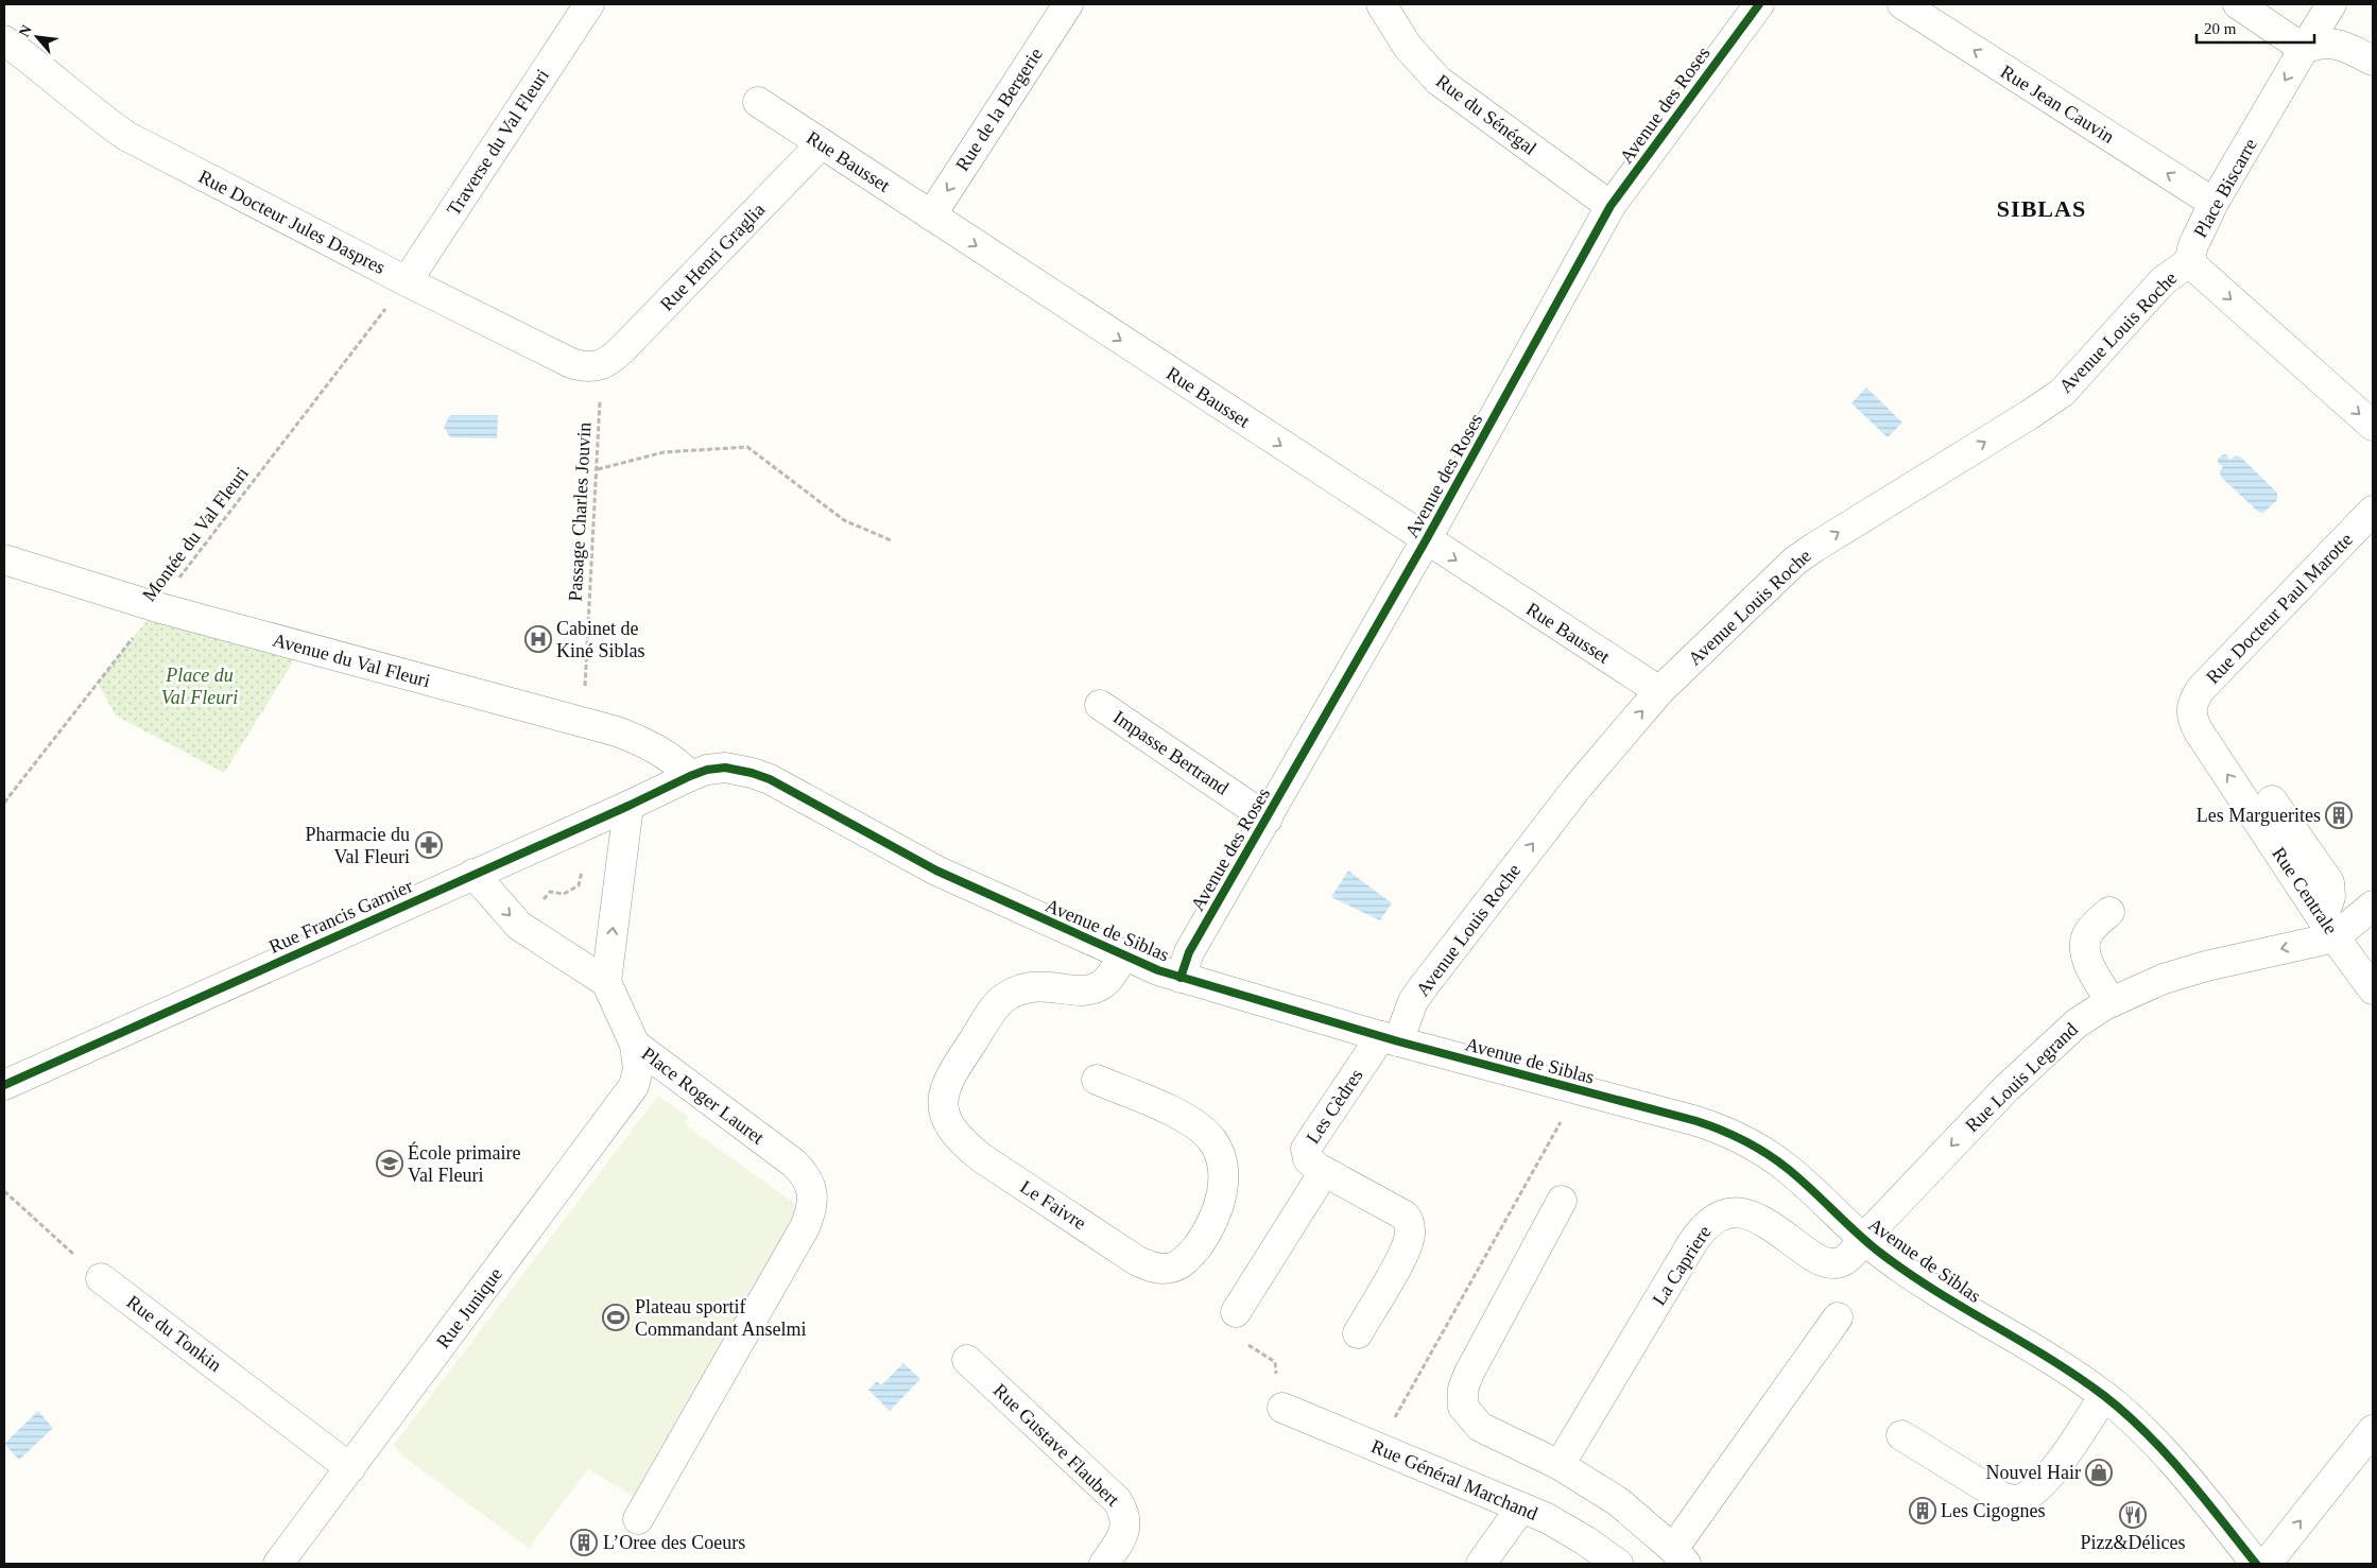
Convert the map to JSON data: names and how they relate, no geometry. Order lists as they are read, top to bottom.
{
  "streets": {
    "street": [
      "Rue Jean Cauvin",
      "Avenue des Roses",
      "Rue de la Bergerie",
      "Rue du Sénégal",
      "Traverse du Val Fleuri",
      "Rue Bausset",
      "Place Biscarre",
      "Rue Docteur Jules Daspres",
      "Rue Henri Graglia",
      "Avenue Louis Roche",
      "Rue Docteur Paul Marotte",
      "Avenue du Val Fleuri",
      "Impasse Bertrand",
      "Rue Centrale",
      "Rue Francis Garnier",
      "Avenue de Siblas",
      "Rue Louis Legrand",
      "Place Roger Lauret",
      "Les Cèdres",
      "Le Faivre",
      "La Capriere",
      "Rue Junique",
      "Rue du Tonkin",
      "Rue Gustave Flaubert",
      "Rue Général Marchand"
    ],
    "path": ["Passage Charles Jouvin", "Montée du Val Fleuri"]
  },
  "crossings": [
    ["Rue Jean Cauvin", "Place Biscarre"],
    ["Avenue des Roses", "Rue du Sénégal"],
    ["Avenue des Roses", "Rue Bausset"],
    ["Avenue des Roses", "Impasse Bertrand"],
    ["Avenue des Roses", "Avenue de Siblas"],
    ["Rue de la Bergerie", "Rue Bausset"],
    ["Traverse du Val Fleuri", "Rue Docteur Jules Daspres"],
    ["Traverse du Val Fleuri", "Montée du Val Fleuri"],
    ["Rue Bausset", "Rue Henri Graglia"],
    ["Rue Bausset", "Avenue Louis Roche"],
    ["Place Biscarre", "Avenue Louis Roche"],
    ["Rue Docteur Jules Daspres", "Rue Henri Graglia"],
    ["Rue Docteur Jules Daspres", "Passage Charles Jouvin"],
    ["Rue Docteur Jules Daspres", "Montée du Val Fleuri"],
    ["Rue Henri Graglia", "Passage Charles Jouvin"],
    ["Avenue Louis Roche", "Avenue de Siblas"],
    ["Avenue Louis Roche", "Les Cèdres"],
    ["Passage Charles Jouvin", "Avenue du Val Fleuri"],
    ["Montée du Val Fleuri", "Avenue du Val Fleuri"],
    ["Rue Docteur Paul Marotte", "Rue Centrale"],
    ["Avenue du Val Fleuri", "Rue Francis Garnier"],
    ["Avenue du Val Fleuri", "Avenue de Siblas"],
    ["Rue Centrale", "Rue Louis Legrand"],
    ["Rue Francis Garnier", "Avenue de Siblas"],
    ["Avenue de Siblas", "Rue Louis Legrand"],
    ["Avenue de Siblas", "Les Cèdres"],
    ["Avenue de Siblas", "Le Faivre"],
    ["Avenue de Siblas", "La Capriere"],
    ["Rue Louis Legrand", "La Capriere"],
    ["Place Roger Lauret", "Rue Junique"],
    ["Rue Junique", "Rue du Tonkin"]
  ],
  "one_way": [
    "Rue Jean Cauvin",
    "Rue de la Bergerie",
    "Rue Bausset",
    "Avenue Louis Roche",
    "Rue Louis Legrand"
  ],
  "districts": ["SIBLAS"],
  "parks": ["Place du Val Fleuri"],
  "places": {
    "hospital": ["Cabinet de Kiné Siblas"],
    "building": ["Les Marguerites", "Les Cigognes", "L’Oree des Coeurs"],
    "pharmacy": ["Pharmacie du Val Fleuri"],
    "school or university": ["École primaire Val Fleuri"],
    "sports": ["Plateau sportif Commandant Anselmi"],
    "shop": ["Nouvel Hair"],
    "restaurant": ["Pizz&Délices"]
  },
  "scale_bar": "20 m",
  "north": "top left"
}
